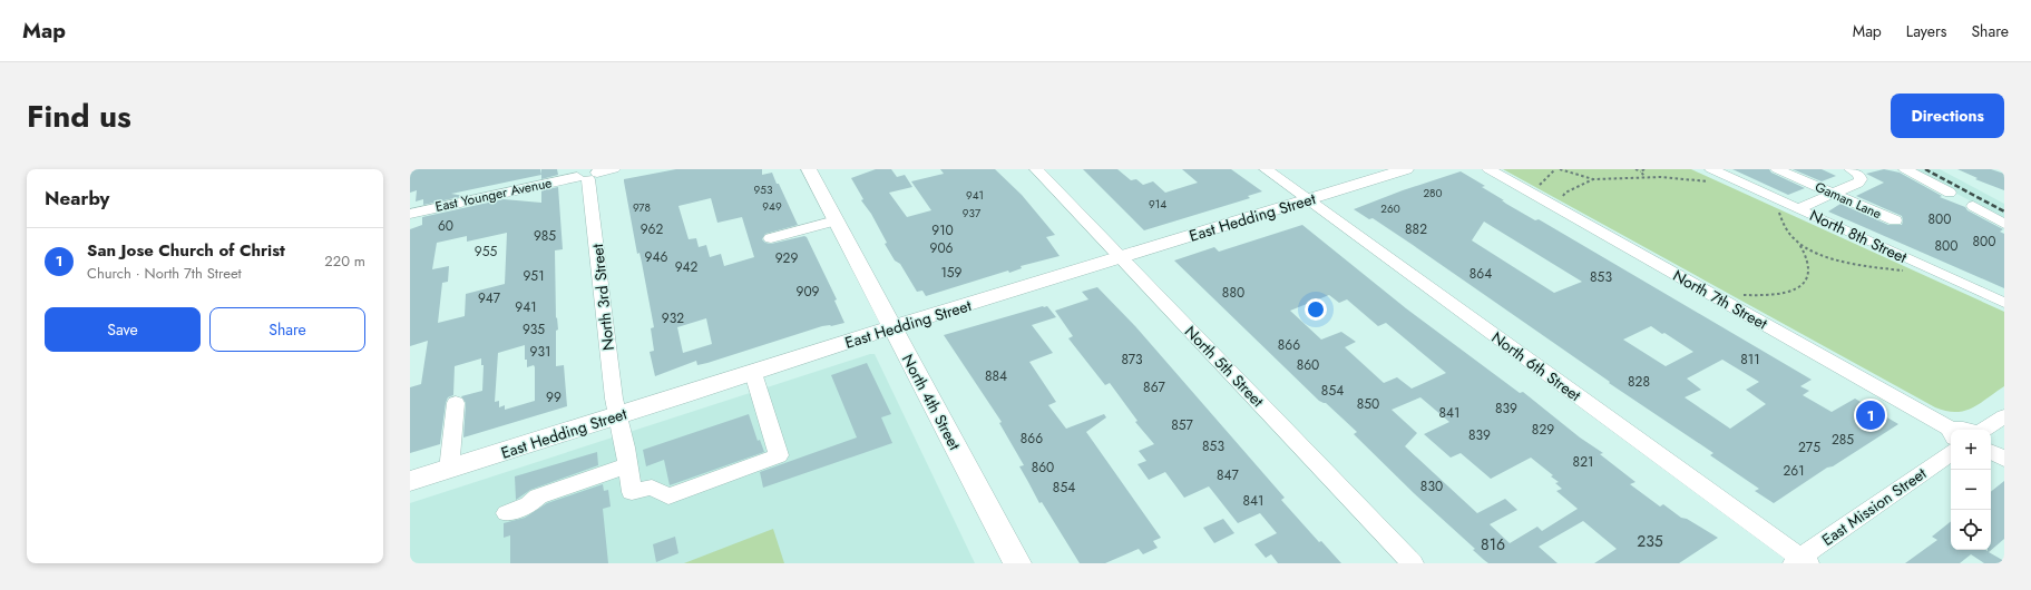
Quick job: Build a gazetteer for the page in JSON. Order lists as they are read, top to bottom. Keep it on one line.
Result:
{"streets":{"main road":["East Hedding Street","North 4th Street"],"street":["East Younger Avenue","Gaman Lane","North 8th Street","North 3rd Street","North 7th Street","North 5th Street","North 6th Street","East Mission Street"]},"crossings":[["East Younger Avenue","North 3rd Street"],["East Hedding Street","North 3rd Street"],["East Hedding Street","North 5th Street"],["East Hedding Street","North 6th Street"],["East Hedding Street","North 4th Street"],["North 6th Street","East Mission Street"]],"house_numbers":["953","280","941","914","949","978","260","937","800","60","962","882","910","985","800","800","906","955","946","929","942","159","864","951","853","909","880","947","941","932","935","866","931","873","811","860","884","828","867","854","99","850","839","841","857","829","839","866","285","853","275","821","860","261","847","830","854","841","235","816"],"page":{"header":"Map","nav":["Map","Layers","Share"],"title":"Find us","buttons":["Directions",["Save","Share"]],"heading":"Nearby","list":[{"mark":"1","name":"San Jose Church of Christ","note":"Church · North 7th Street","value":"220 m"}],"pins":"1","map_buttons":["+","−"]}}
